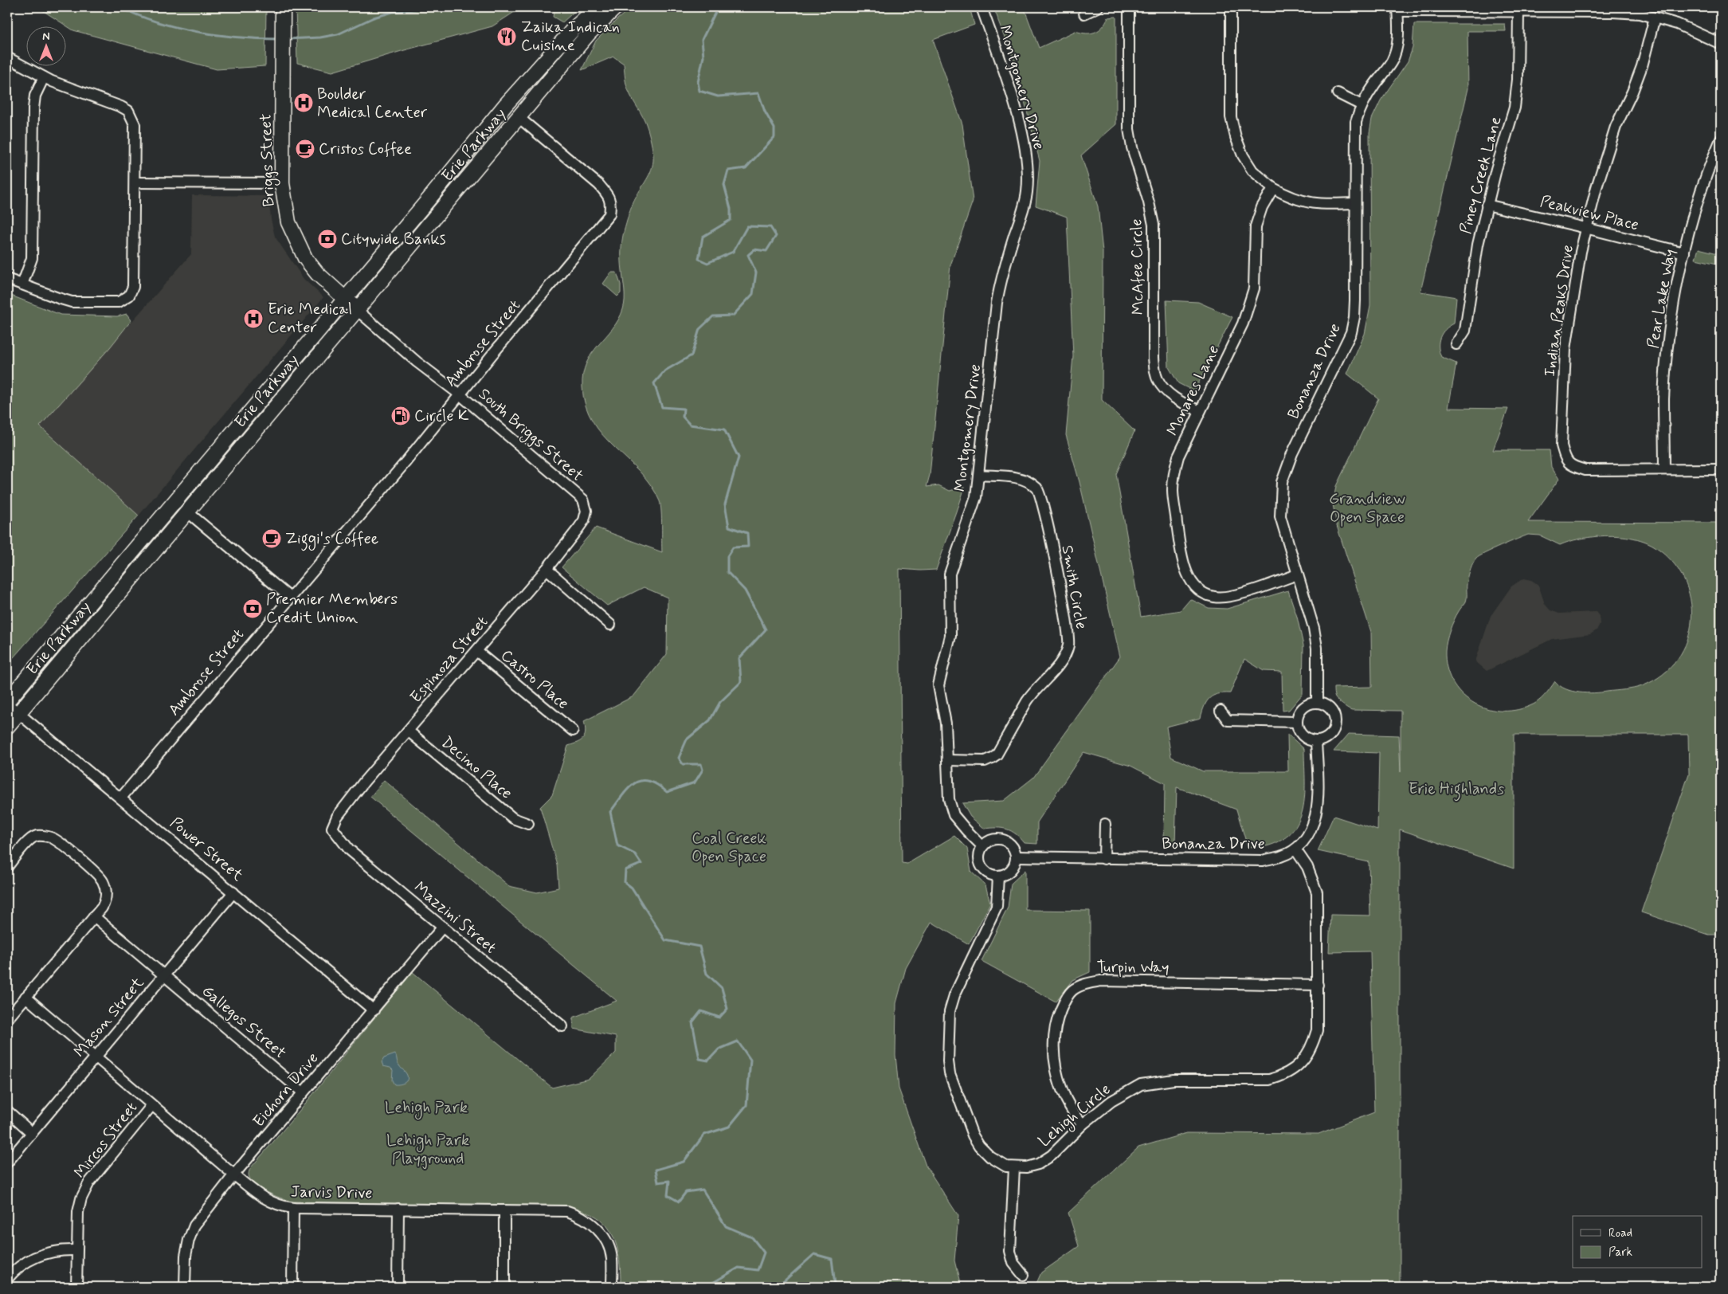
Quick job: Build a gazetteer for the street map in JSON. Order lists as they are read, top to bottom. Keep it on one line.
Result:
{"streets":{"main road":["Erie Parkway","Briggs Street"],"street":["Montgomery Drive","Piney Creek Lane","Peakview Place","McAfee Circle","Pear Lake Way","Indian Peaks Drive","Ambrose Street","Bonanza Drive","Monares Lane","South Briggs Street","Smith Circle","Espinoza Street","Castro Place","Decino Place","Power Street","Mazzini Street","Turpin Way","Mason Street","Gallegos Street","Eichorn Drive","Lehigh Circle","Mircos Street","Jarvis Drive"]},"crossings":[["Montgomery Drive","Smith Circle"],["Montgomery Drive","Lehigh Circle"],["Erie Parkway","Briggs Street"],["Erie Parkway","Ambrose Street"],["Erie Parkway","South Briggs Street"],["Erie Parkway","Power Street"],["Briggs Street","South Briggs Street"],["Piney Creek Lane","Peakview Place"],["Peakview Place","Pear Lake Way"],["Peakview Place","Indian Peaks Drive"],["McAfee Circle","Monares Lane"],["Pear Lake Way","Indian Peaks Drive"],["Ambrose Street","South Briggs Street"],["Ambrose Street","Power Street"],["Bonanza Drive","Monares Lane"],["Bonanza Drive","Lehigh Circle"],["South Briggs Street","Espinoza Street"],["Espinoza Street","Castro Place"],["Espinoza Street","Decino Place"],["Espinoza Street","Mazzini Street"],["Power Street","Mason Street"],["Power Street","Eichorn Drive"],["Mazzini Street","Eichorn Drive"],["Turpin Way","Lehigh Circle"],["Mason Street","Gallegos Street"],["Mason Street","Jarvis Drive"],["Gallegos Street","Eichorn Drive"],["Eichorn Drive","Jarvis Drive"],["Mircos Street","Jarvis Drive"]],"parks":["Grandview Open Space","Erie Highlands","Coal Creek Open Space","Lehigh Park","Lehigh Park Playground"],"places":{"restaurant":["Zaika Indican Cuisine"],"hospital":["Boulder Medical Center","Erie Medical Center"],"cafe":["Cristos Coffee","Ziggi's Coffee"],"bank":["Citywide Banks","Premier Members Credit Union"],"fuel station":["Circle K"]},"legend":["Road","Park"],"north":"top"}
